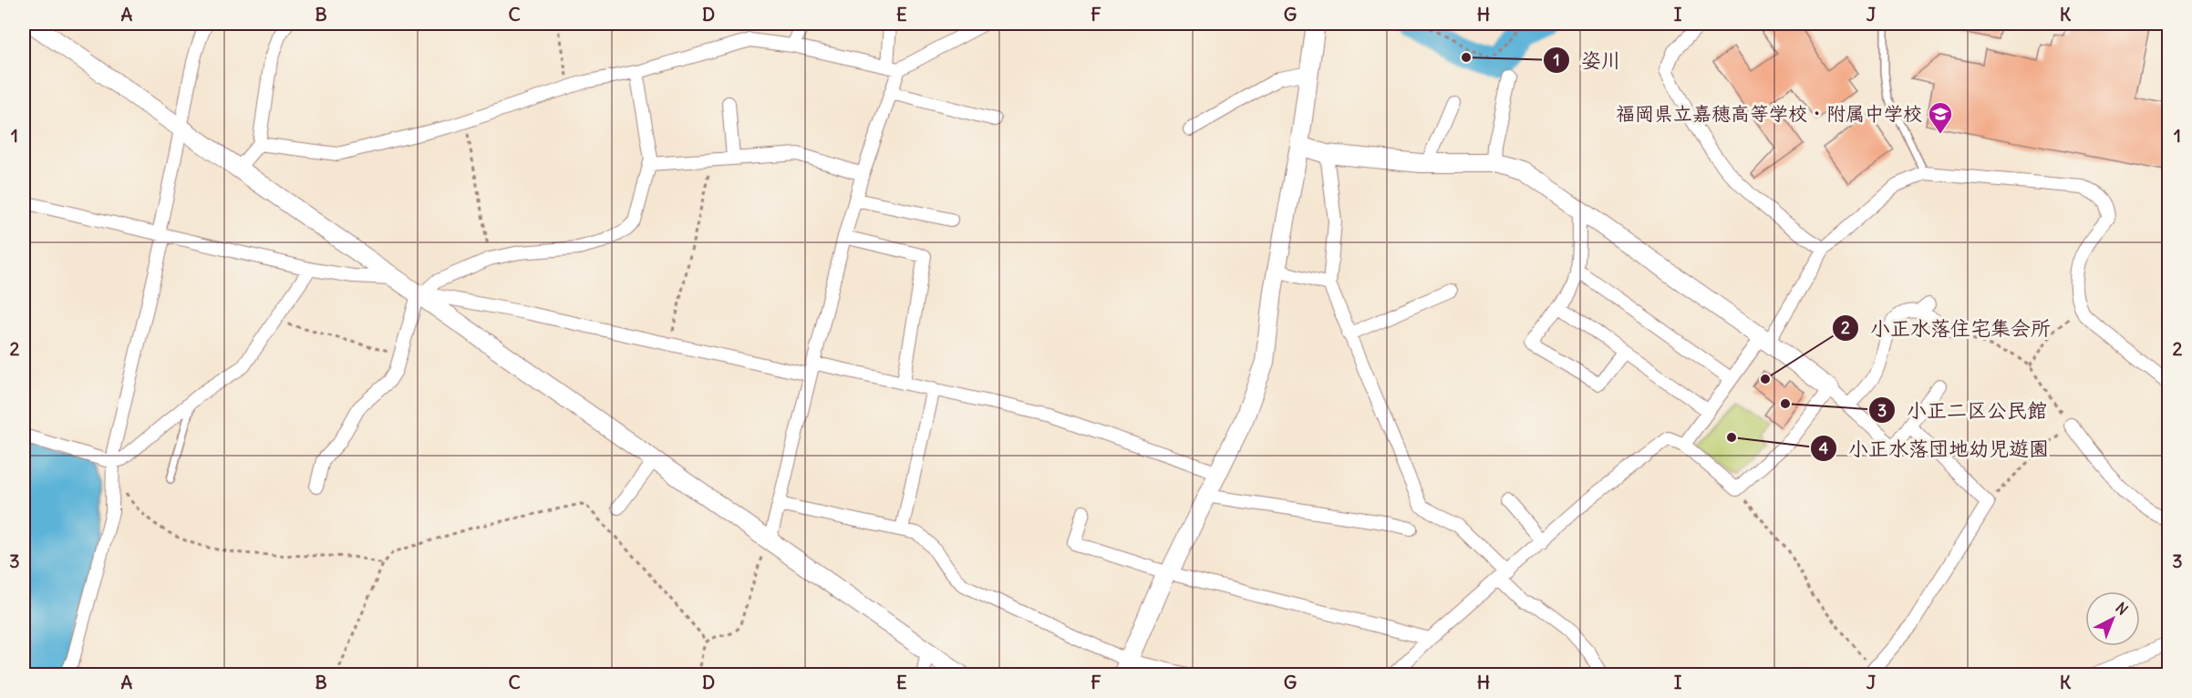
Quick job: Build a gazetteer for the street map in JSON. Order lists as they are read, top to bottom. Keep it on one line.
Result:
{"places":{"other":["姿川","小正水落住宅集会所","小正二区公民館","小正水落団地幼児遊園"],"school or university":["福岡県立嘉穂高等学校・附属中学校"]},"north":"top right","grid":{"columns":["A","B","C","D","E","F","G","H","I","J","K"],"rows":["1","2","3"]}}
